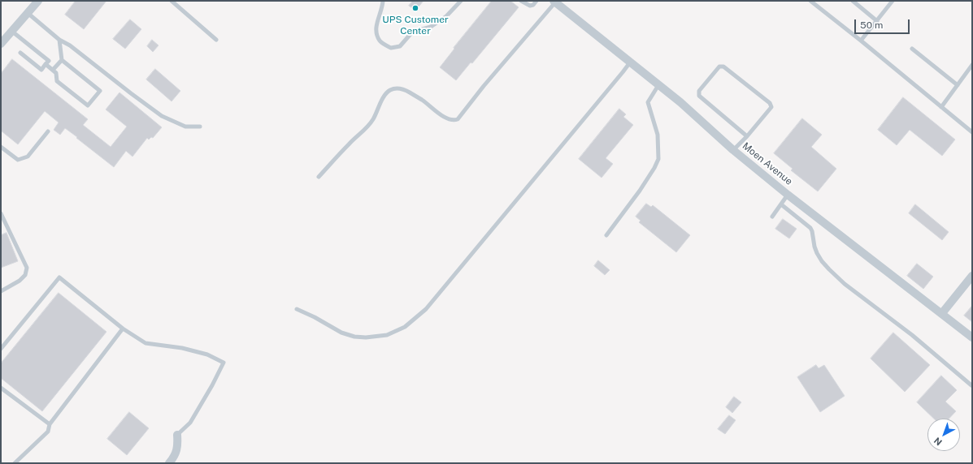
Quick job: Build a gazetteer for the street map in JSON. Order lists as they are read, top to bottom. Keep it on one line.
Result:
{"streets":{"street":["Moen Avenue"]},"places":["UPS Customer Center"],"scale_bar":"50 m","north":"bottom left"}
